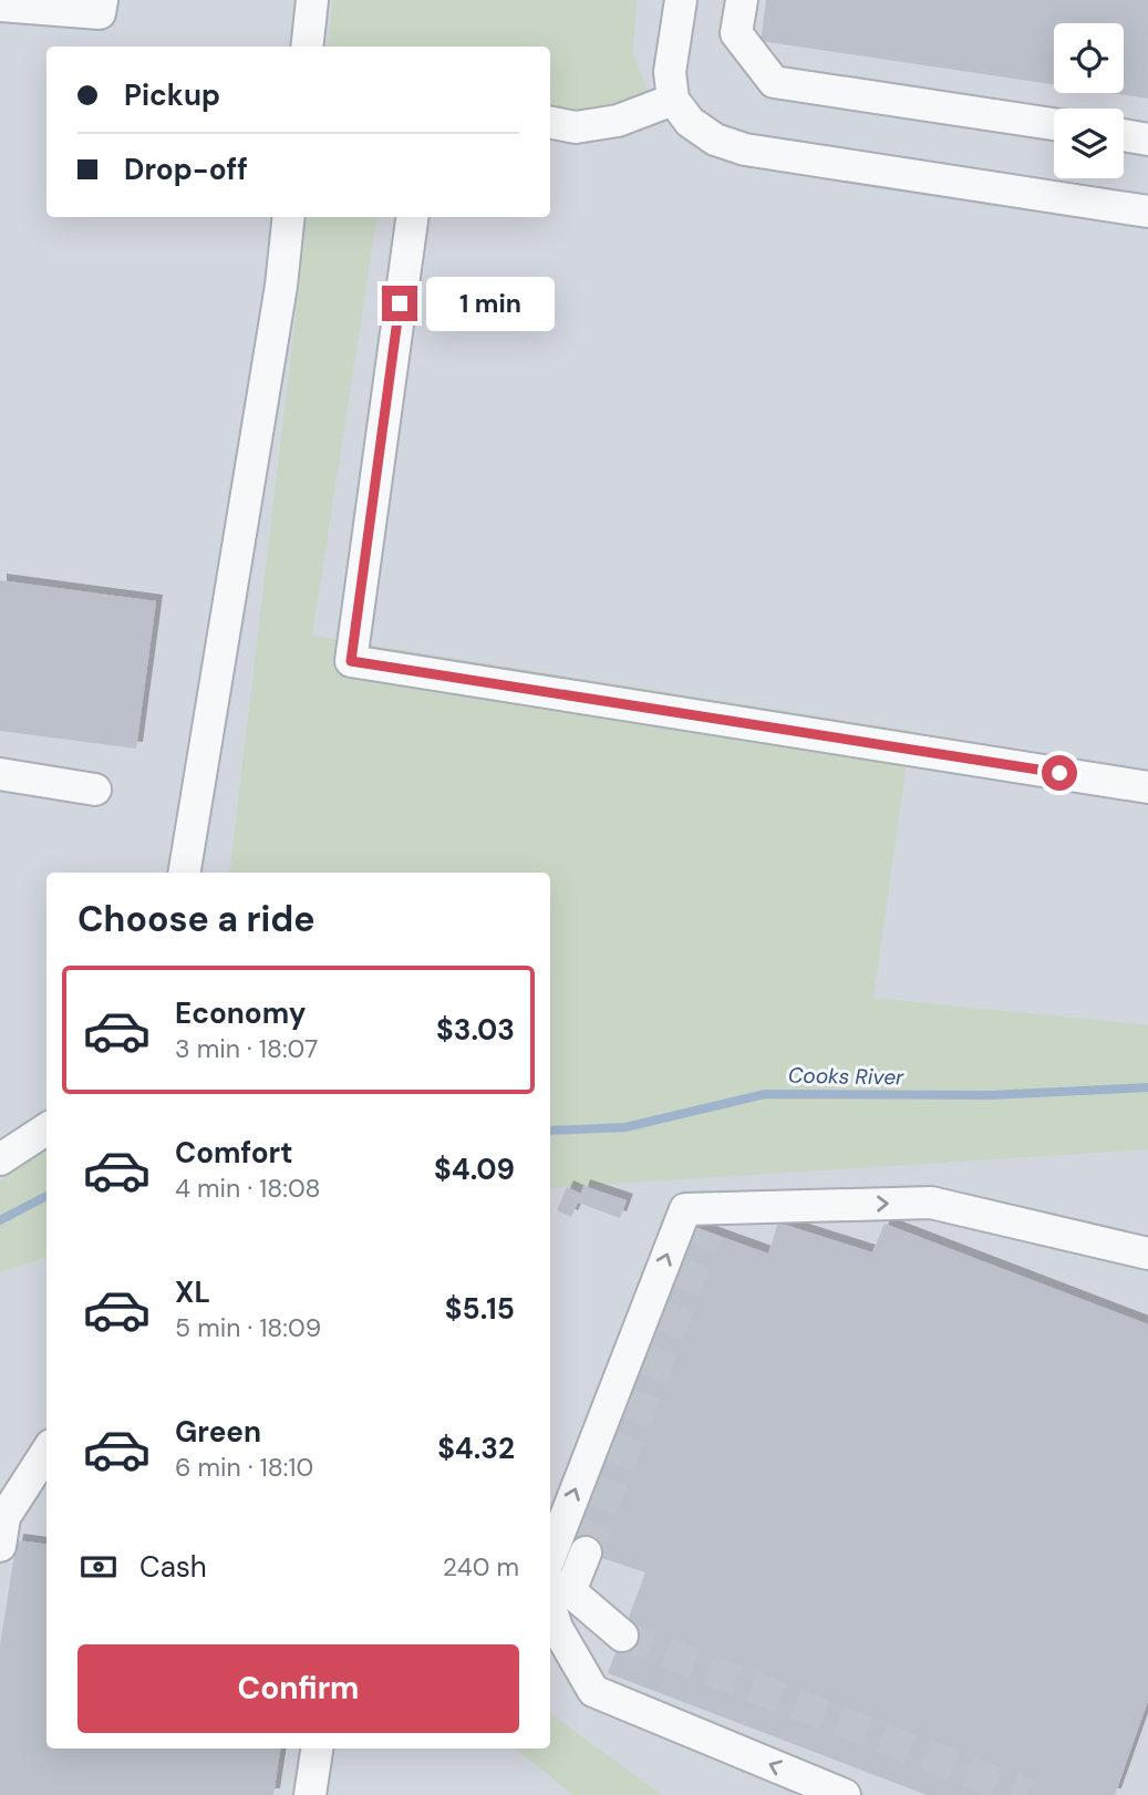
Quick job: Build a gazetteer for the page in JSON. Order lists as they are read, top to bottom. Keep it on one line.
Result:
{"water":["Cooks River"],"page":{"banner":["Pickup","Drop-off"],"bubble":"1 min","heading":"Choose a ride","list":[{"name":"Economy","note":"3 min · 18:07","value":"$3.03"},{"name":"Comfort","note":"4 min · 18:08","value":"$4.09"},{"name":"XL","note":"5 min · 18:09","value":"$5.15"},{"name":"Green","note":"6 min · 18:10","value":"$4.32"}],"pay":["Cash","240 m"],"buttons":"Confirm"}}
